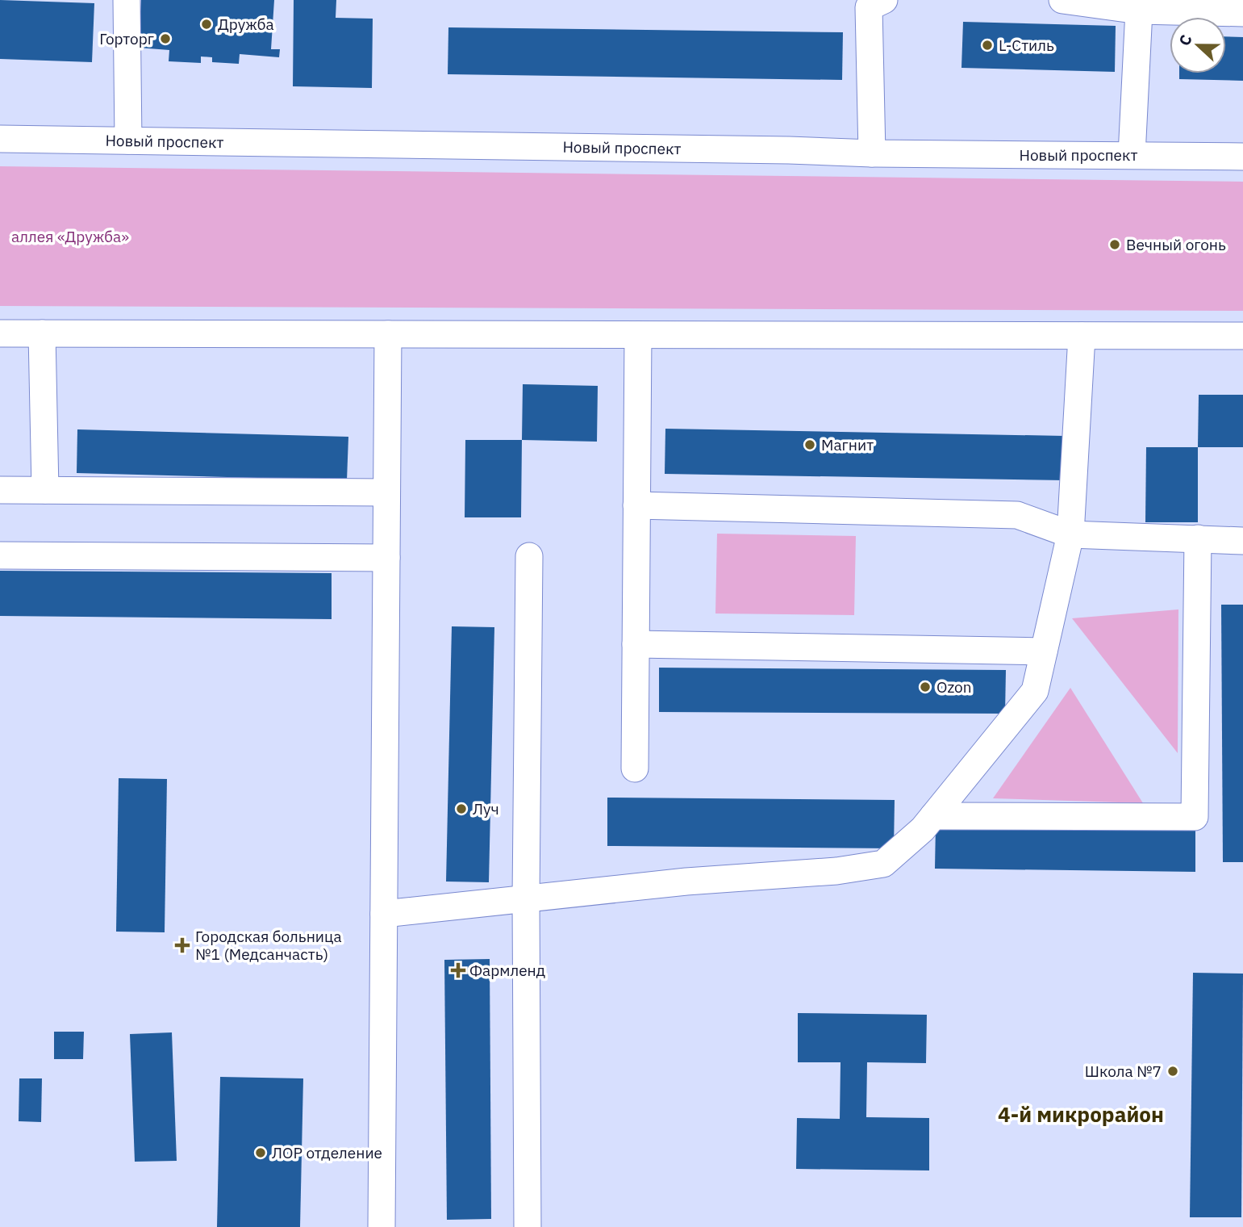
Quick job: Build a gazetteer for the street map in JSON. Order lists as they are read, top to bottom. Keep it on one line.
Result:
{"streets":{"street":["Новый проспект"]},"districts":["4-й микрорайон"],"parks":["аллея «Дружба»"],"places":{"other":["Дружба","Горторг","L-Стиль","Вечный огонь","Магнит","Ozon","Луч","Школа №7","ЛОР отделение"],"health":["Городская больница №1 (Медсанчасть)","Фармленд"]},"north":"left"}
